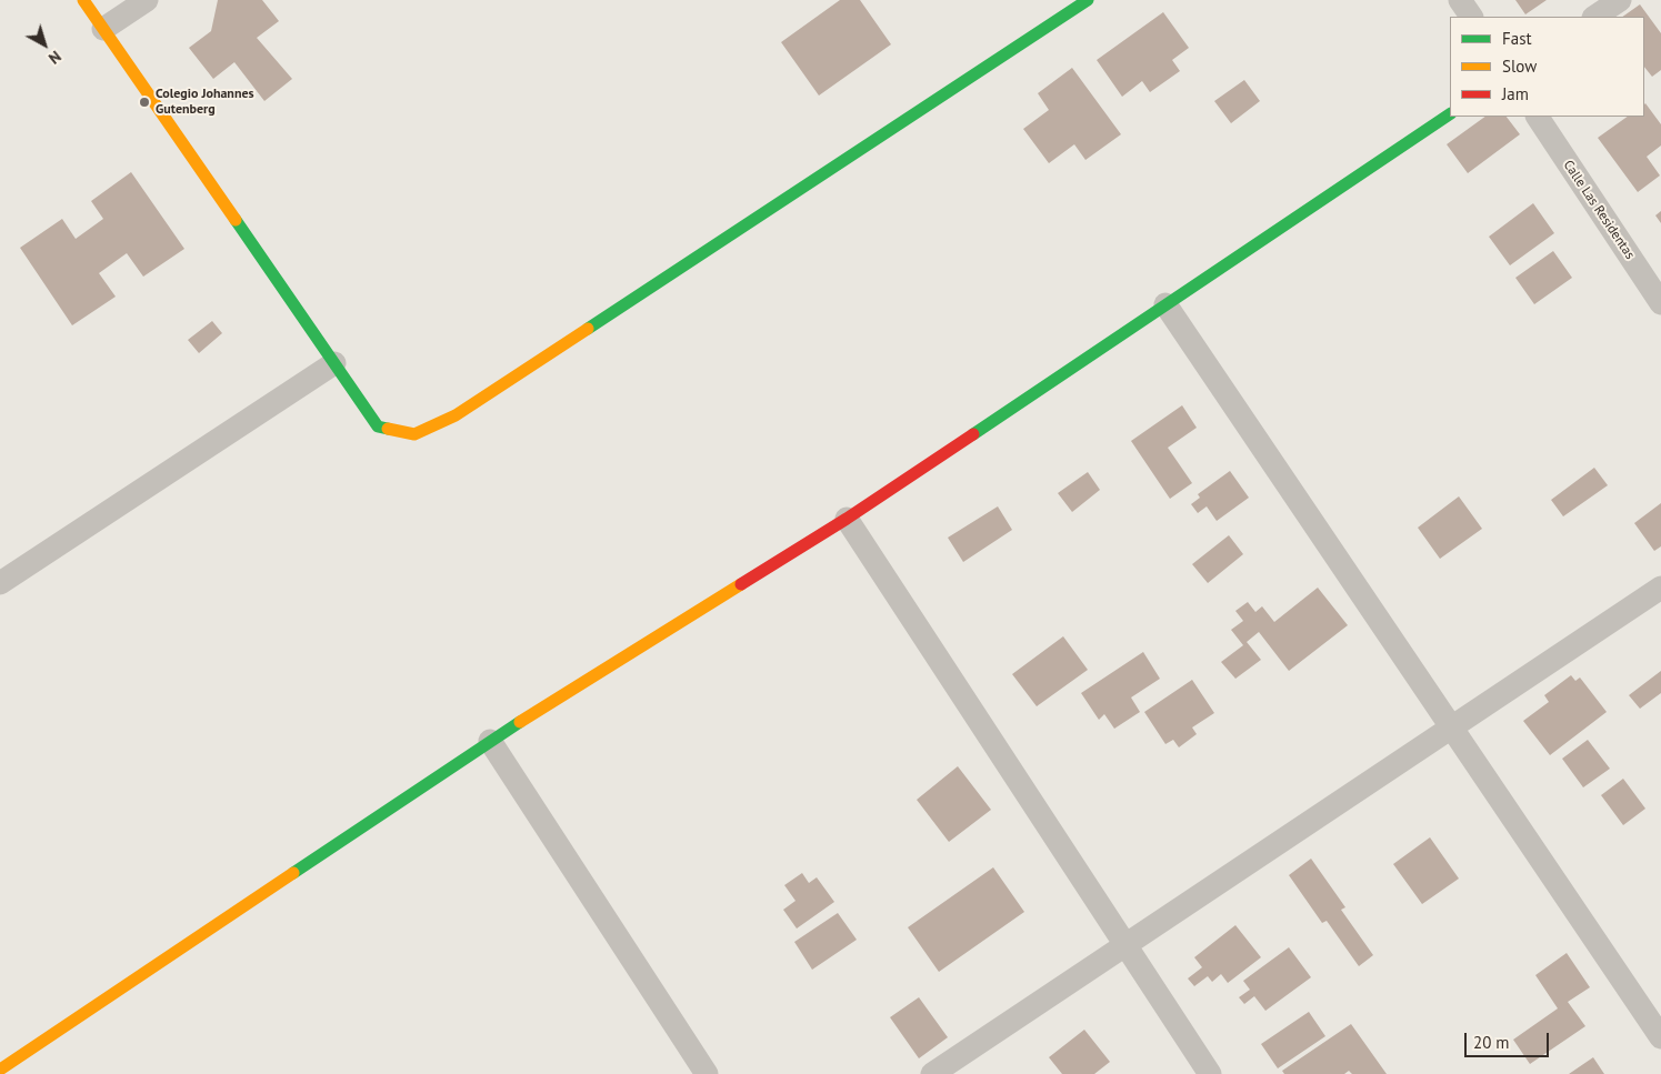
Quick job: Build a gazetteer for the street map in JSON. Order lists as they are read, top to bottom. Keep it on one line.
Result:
{"streets":{"street":["Calle Las Residentas"]},"places":["Colegio Johannes Gutenberg"],"legend":["Fast","Slow","Jam"],"scale_bar":"20 m","north":"bottom right"}
